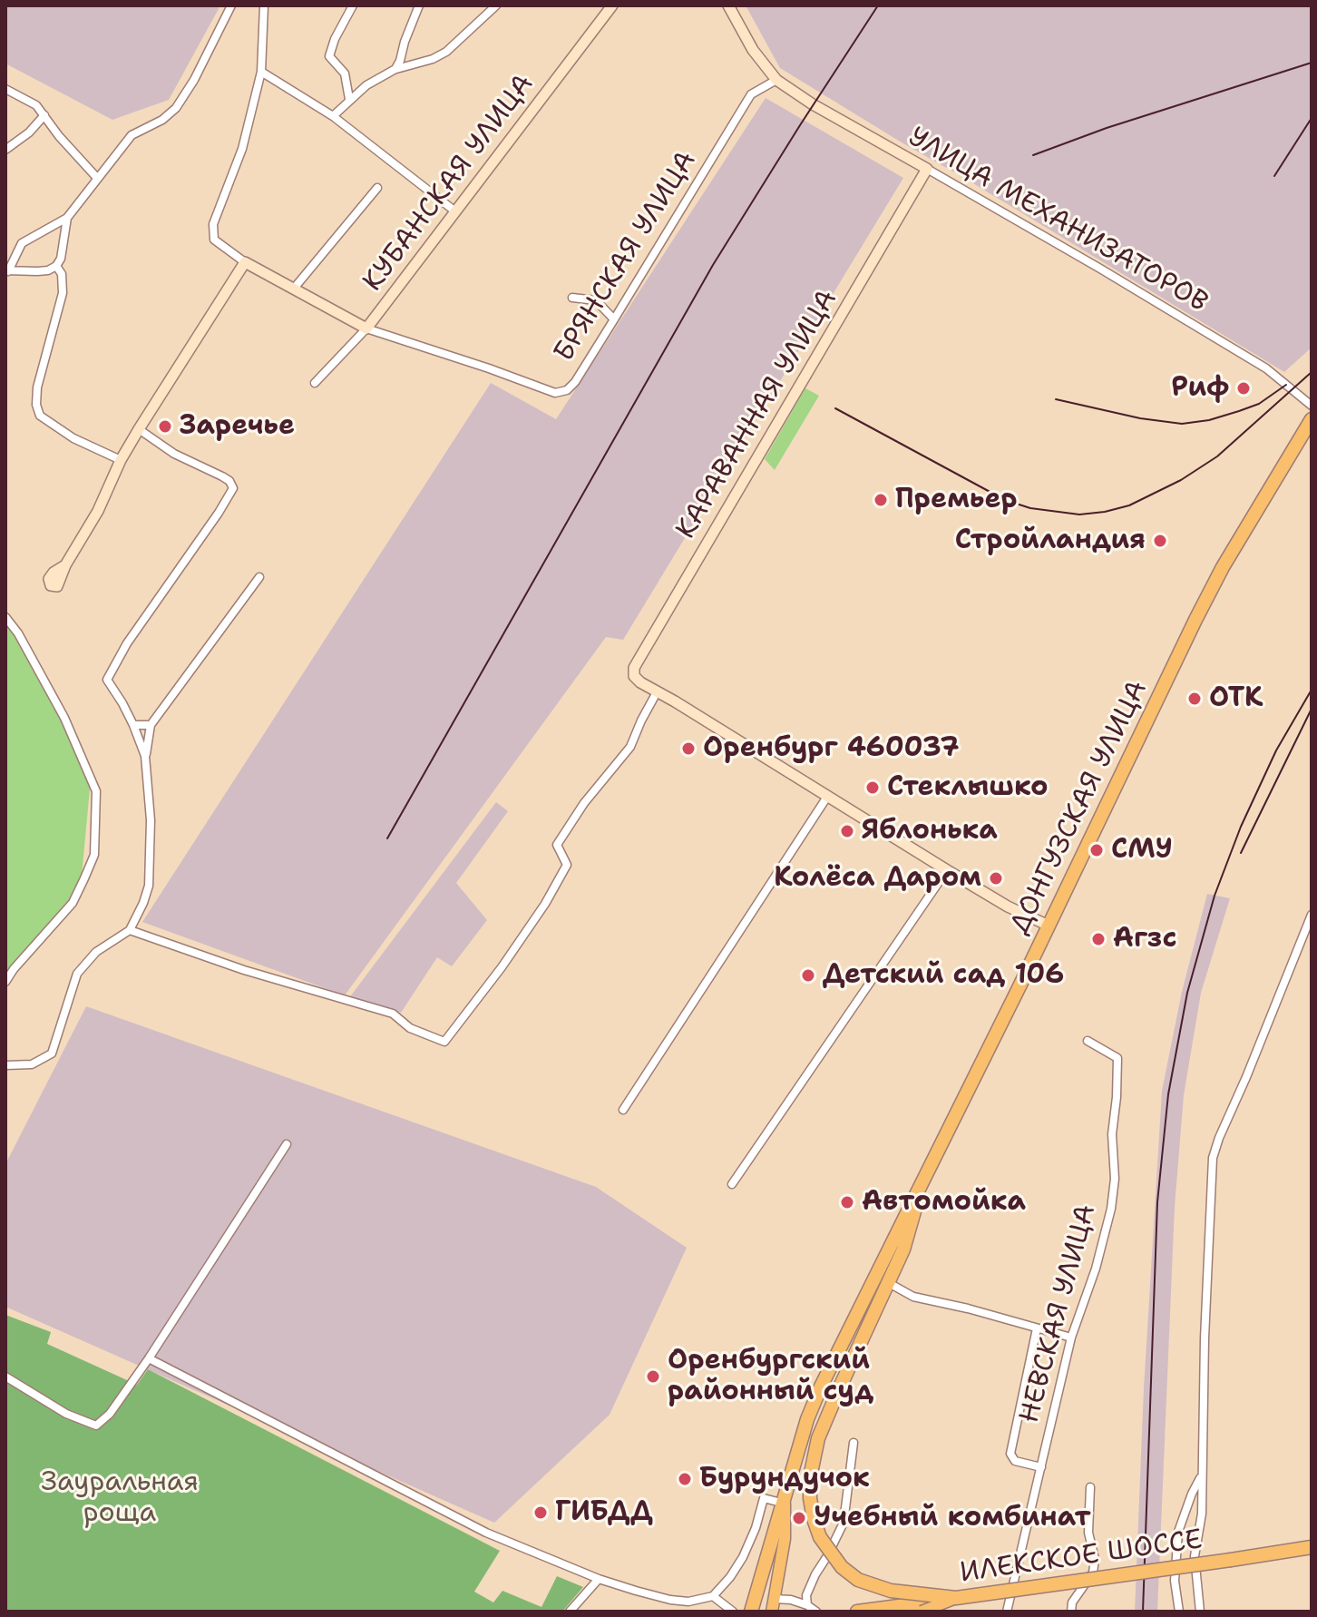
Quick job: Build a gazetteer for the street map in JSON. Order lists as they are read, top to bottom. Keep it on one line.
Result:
{"streets":{"highway":["ДОНГУЗСКАЯ УЛИЦА","ИЛЕКСКОЕ ШОССЕ"],"street":["КУБАНСКАЯ УЛИЦА","УЛИЦА МЕХАНИЗАТОРОВ","БРЯНСКАЯ УЛИЦА","КАРАВАННАЯ УЛИЦА","НЕВСКАЯ УЛИЦА"]},"crossings":[["КУБАНСКАЯ УЛИЦА","БРЯНСКАЯ УЛИЦА"],["УЛИЦА МЕХАНИЗАТОРОВ","БРЯНСКАЯ УЛИЦА"],["УЛИЦА МЕХАНИЗАТОРОВ","КАРАВАННАЯ УЛИЦА"]],"parks":["Зауральная роща"],"places":["Риф","Заречье","Премьер","Стройландия","ОТК","Оренбург 460037","Стеклышко","Яблонька","СМУ","Колёса Даром","Агзс","Детский сад 106","Автомойка","Оренбургский районный суд","Бурундучок","ГИБДД","Учебный комбинат"]}
